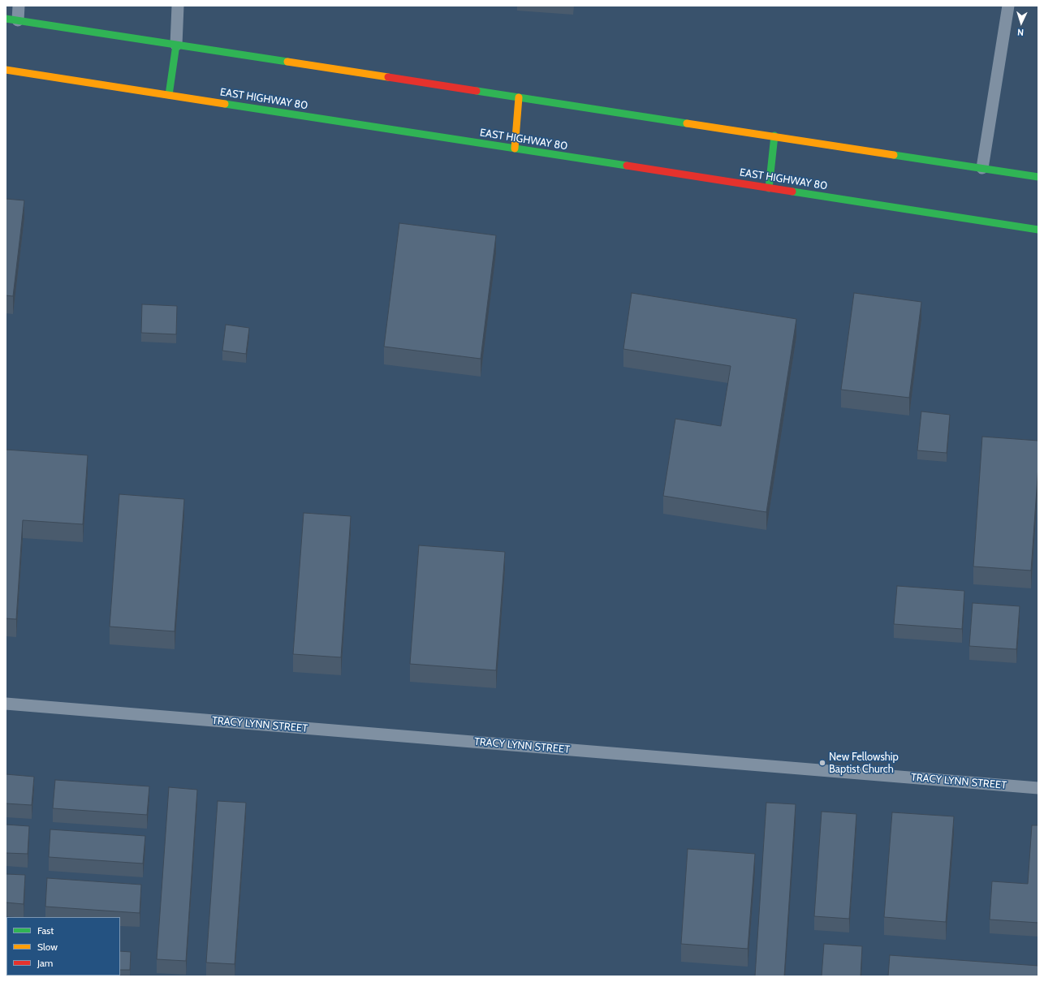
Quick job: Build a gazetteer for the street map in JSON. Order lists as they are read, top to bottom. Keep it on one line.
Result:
{"streets":{"main road":["EAST HIGHWAY 80"],"lane":["TRACY LYNN STREET"]},"places":["New Fellowship Baptist Church"],"legend":["Fast","Slow","Jam"],"north":"bottom"}
